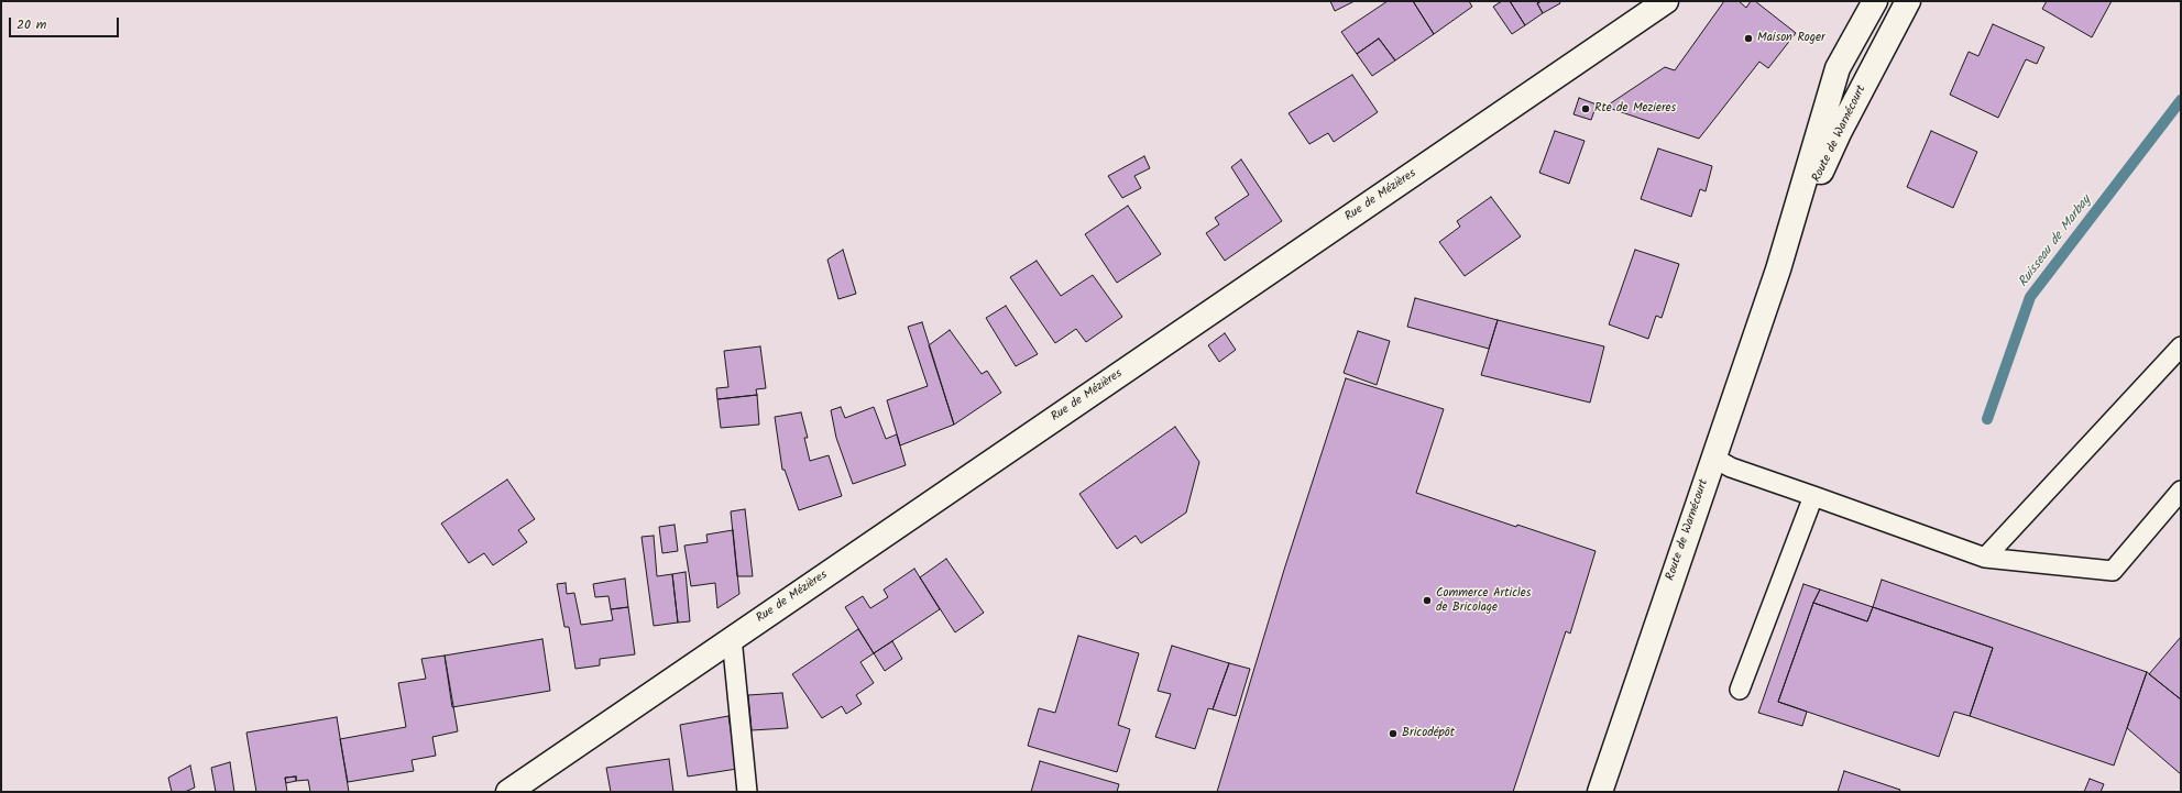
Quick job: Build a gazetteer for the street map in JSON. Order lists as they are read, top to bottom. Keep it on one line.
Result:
{"streets":{"street":["Route de Warnécourt","Rue de Mézières"]},"water":["Ruisseau de Marbay"],"places":["Maison Roger","Rte de Mezieres","Commerce Articles de Bricolage","Bricodépôt"],"scale_bar":"20 m"}
